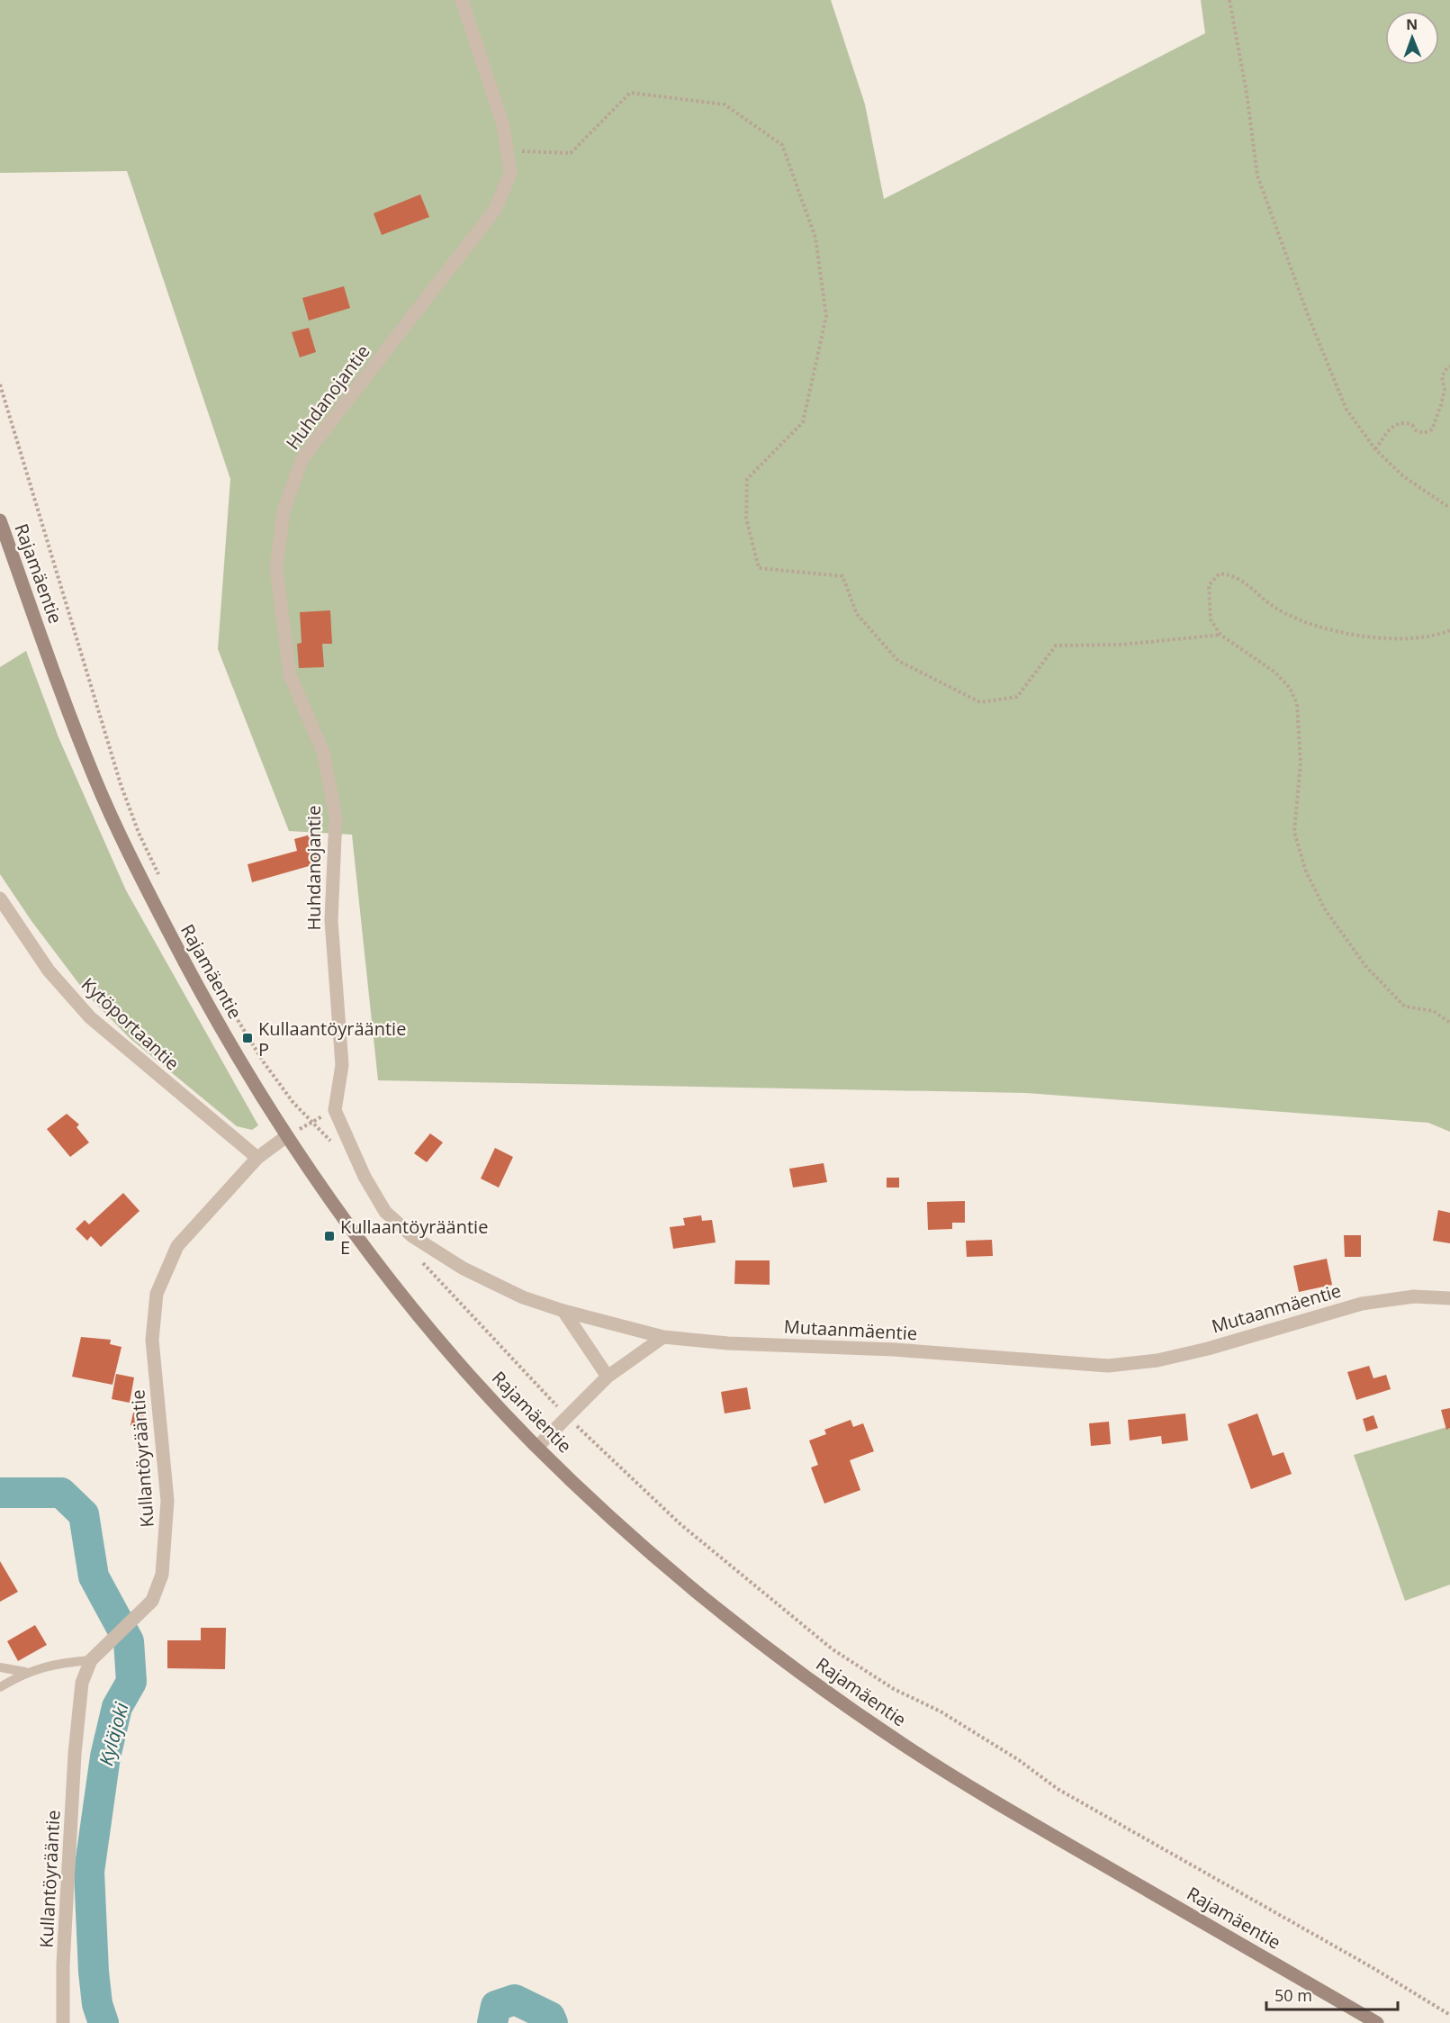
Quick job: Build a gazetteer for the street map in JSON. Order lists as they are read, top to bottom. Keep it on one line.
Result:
{"streets":{"main road":["Rajamäentie"],"street":["Huhdanojantie","Kytöportaantie","Mutaanmäentie","Kullantöyrääntie"]},"crossings":[["Huhdanojantie","Mutaanmäentie"],["Rajamäentie","Kullantöyrääntie"],["Kytöportaantie","Kullantöyrääntie"]],"water":["Kyläjoki"],"places":{"transit":["Kullaantöyrääntie P","Kullaantöyrääntie E"]},"scale_bar":"50 m","north":"top"}
